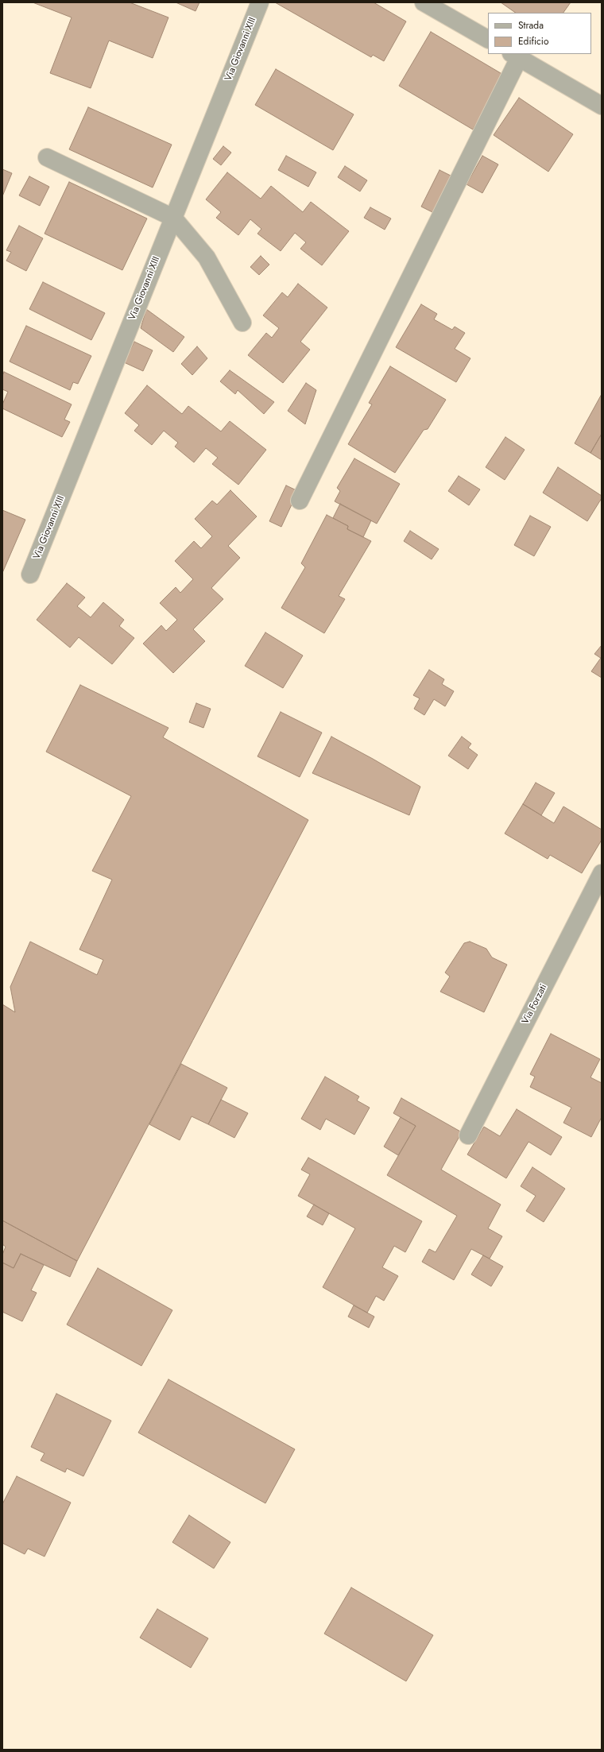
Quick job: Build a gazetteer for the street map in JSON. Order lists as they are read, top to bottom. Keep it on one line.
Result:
{"streets":{"street":["Via Giovanni XIII","Via Forzati"]},"legend":["Strada","Edificio"]}
